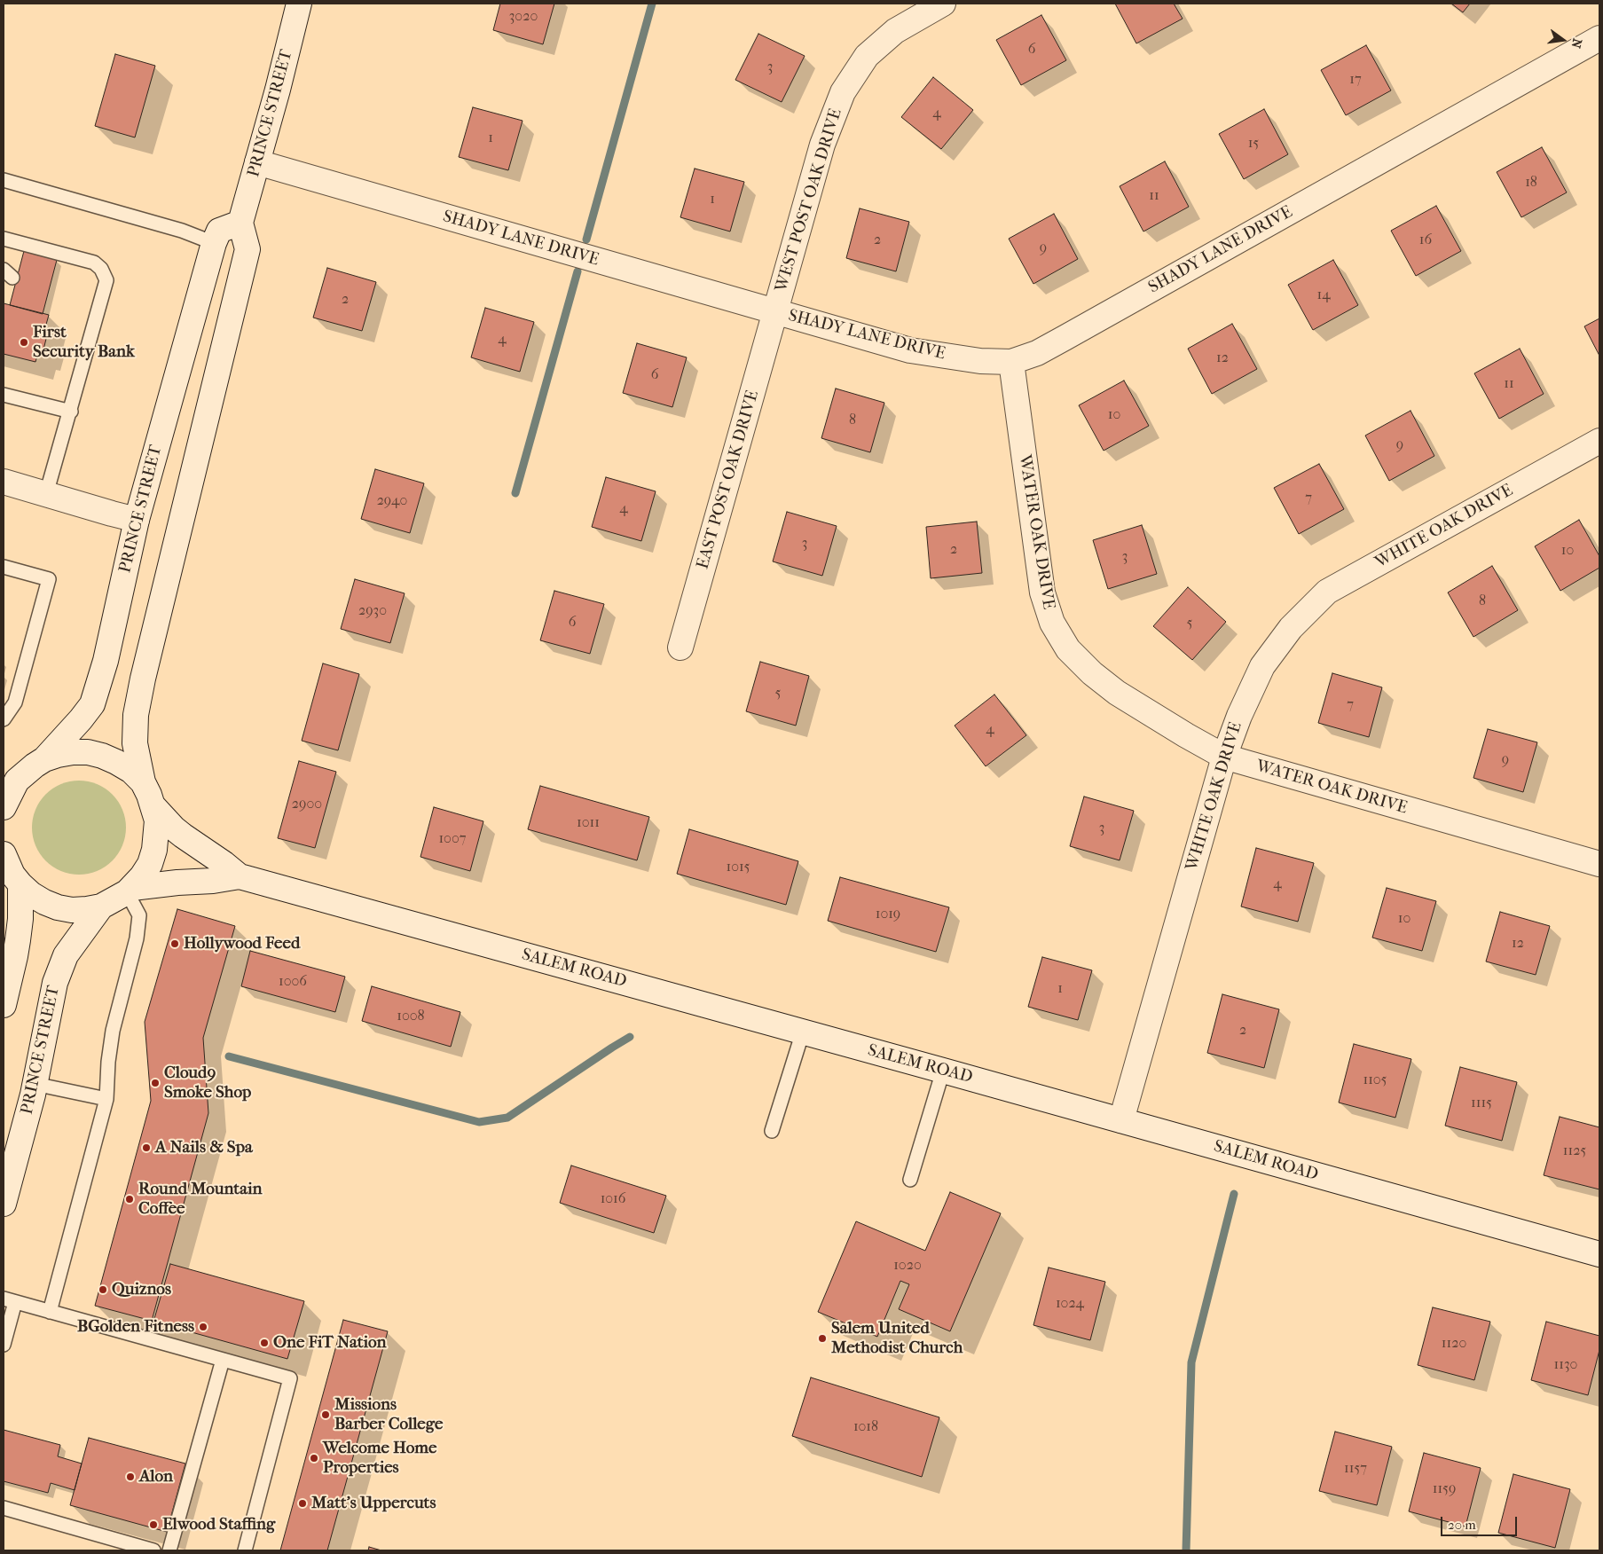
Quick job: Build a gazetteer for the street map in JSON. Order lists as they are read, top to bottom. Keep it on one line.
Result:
{"streets":{"main road":["PRINCE STREET","WEST POST OAK DRIVE","SHADY LANE DRIVE","EAST POST OAK DRIVE","WHITE OAK DRIVE","WATER OAK DRIVE","SALEM ROAD"]},"crossings":[["PRINCE STREET","SHADY LANE DRIVE"],["PRINCE STREET","SALEM ROAD"],["WEST POST OAK DRIVE","SHADY LANE DRIVE"],["WEST POST OAK DRIVE","EAST POST OAK DRIVE"],["SHADY LANE DRIVE","EAST POST OAK DRIVE"],["SHADY LANE DRIVE","WATER OAK DRIVE"],["WHITE OAK DRIVE","WATER OAK DRIVE"],["WHITE OAK DRIVE","SALEM ROAD"]],"places":["First Security Bank","Hollywood Feed","Cloud9 Smoke Shop","A Nails & Spa","Round Mountain Coffee","Quiznos","BGolden Fitness","Salem United Methodist Church","One FiT Nation","Missions Barber College","Welcome Home Properties","Alon","Matt's Uppercuts","Elwood Staffing"],"house_numbers":["3020","6","3","17","4","1","15","18","11","1","2","16","9","14","2","4","12","6","11","10","8","9","7","2940","4","3","2","10","3","8","2930","6","5","5","7","4","9","2900","1011","3","1007","1015","4","1019","10","12","1006","1","1008","2","1105","1115","1125","1016","1020","1024","1120","1130","1018","1157","1159"],"scale_bar":"20 m","north":"right"}
